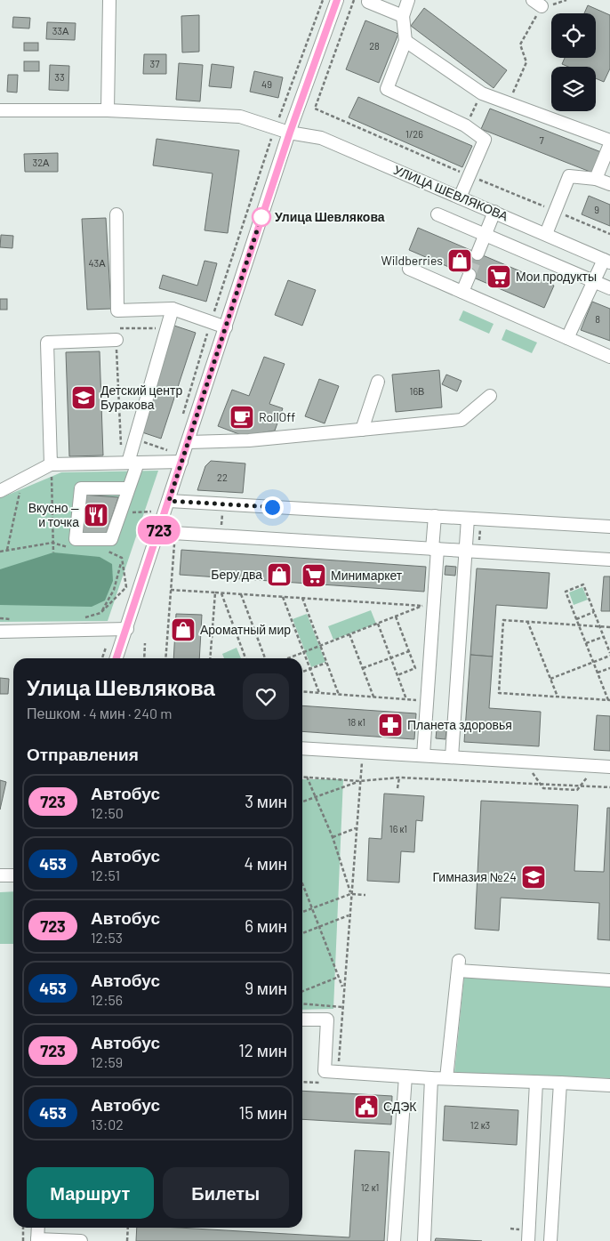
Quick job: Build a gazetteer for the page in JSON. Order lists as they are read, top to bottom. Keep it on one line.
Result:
{"streets":{"street":["УЛИЦА ШЕВЛЯКОВА"]},"places":{"other":["Улица Шевлякова"],"shop":["Wildberries","Беру два","Ароматный мир"],"supermarket":["Мои продукты","Минимаркет"],"school or university":["Детский центр Буракова","Гимназия №24"],"cafe":["RollOff"],"restaurant":["Вкусно — и точка"],"pharmacy":["Планета здоровья"],"public building":["СДЭК"]},"lines":["bus line 723"],"house_numbers":["33А","28","37","33","49","1/26","7","32А","9","43А","8","16В","22","18 к1","16 к1","12 к3","12 к1"],"page":{"on_map":"723","heading":[["Улица Шевлякова","Пешком · 4 мин · 240 m"],"Отправления"],"list":[{"mark":"723","name":"Автобус","note":"12:50","value":"3 мин"},{"mark":"453","name":"Автобус","note":"12:51","value":"4 мин"},{"mark":"723","name":"Автобус","note":"12:53","value":"6 мин"},{"mark":"453","name":"Автобус","note":"12:56","value":"9 мин"},{"mark":"723","name":"Автобус","note":"12:59","value":"12 мин"},{"mark":"453","name":"Автобус","note":"13:02","value":"15 мин"}],"buttons":["Маршрут","Билеты"]}}
